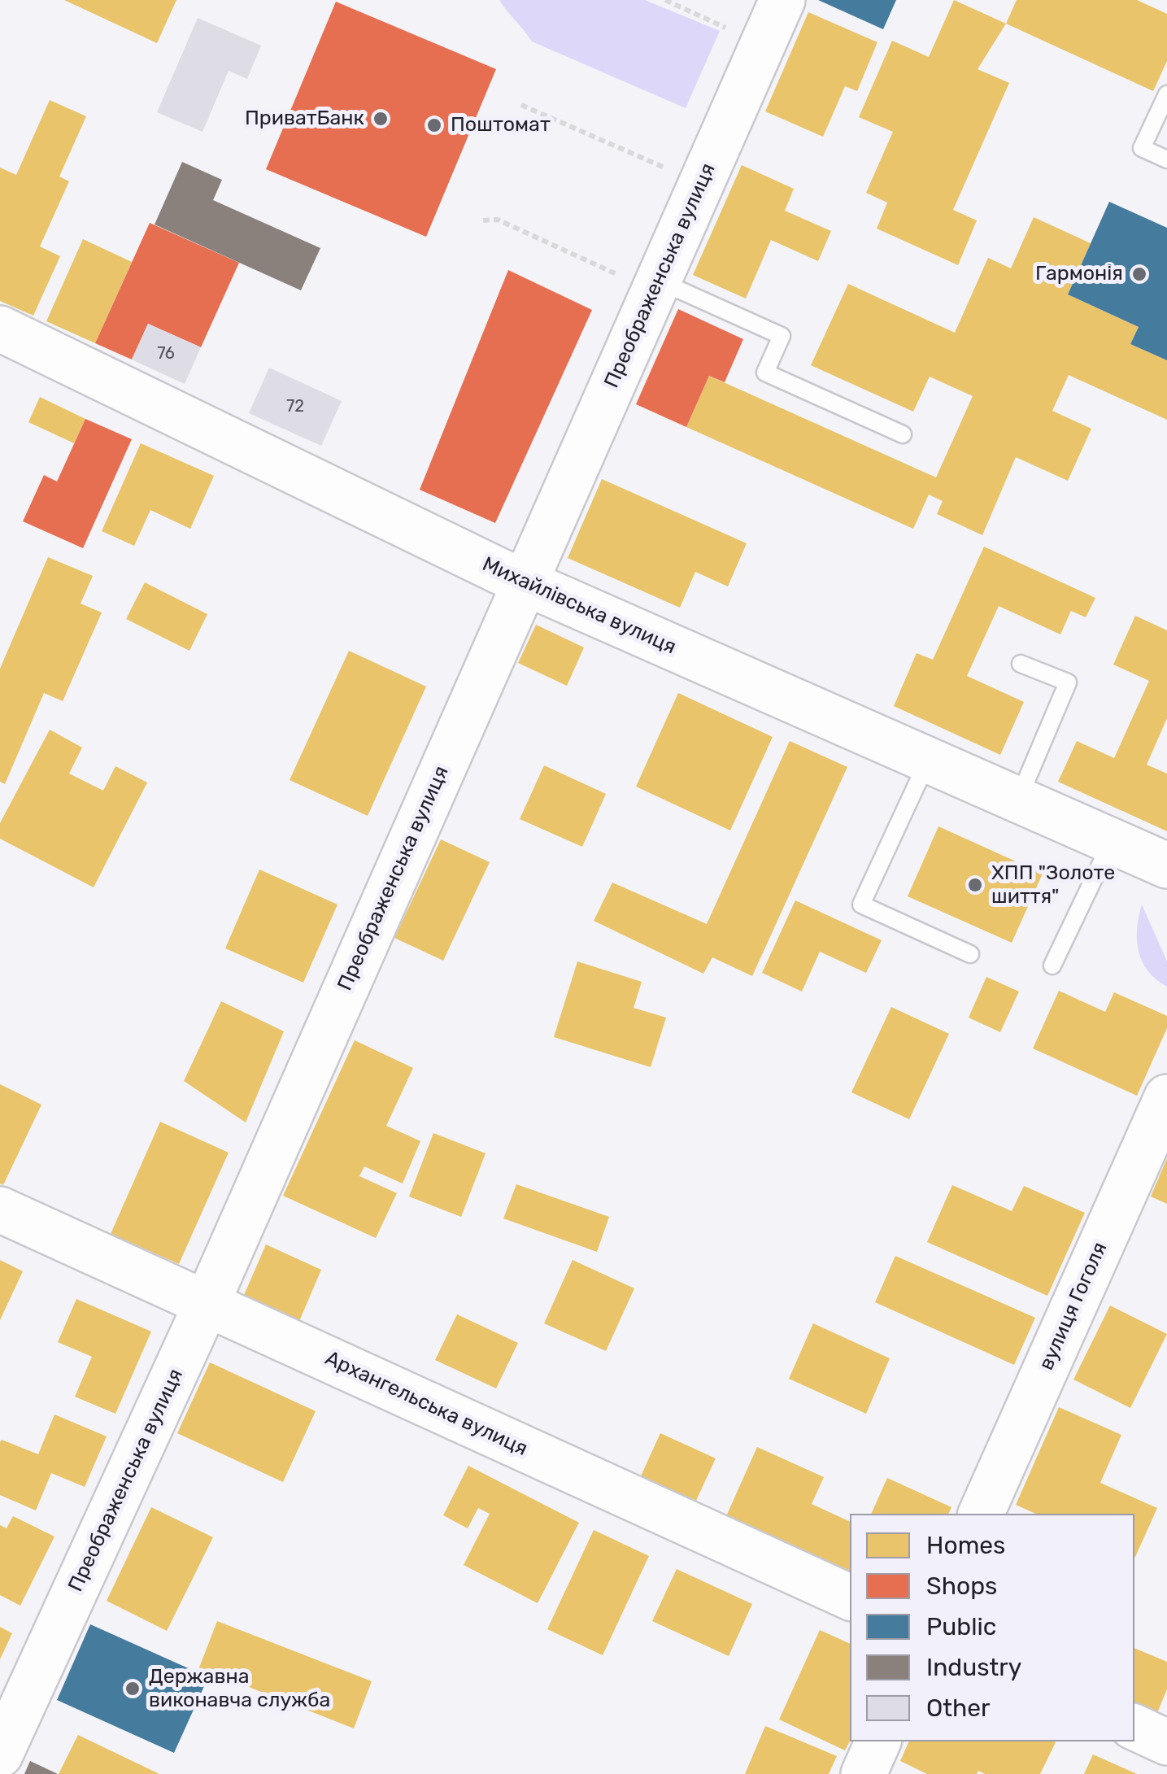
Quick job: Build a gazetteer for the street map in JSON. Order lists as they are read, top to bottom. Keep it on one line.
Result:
{"streets":{"main road":["Преображенська вулиця","Михайлівська вулиця","вулиця Гоголя","Архангельська вулиця"]},"crossings":[["Преображенська вулиця","Михайлівська вулиця"],["Преображенська вулиця","Архангельська вулиця"]],"places":["ПриватБанк","Поштомат","Гармонія","ХПП \"Золоте шиття\"","Державна виконавча служба"],"house_numbers":["76","72"],"legend":["Homes","Shops","Public","Industry","Other"]}
